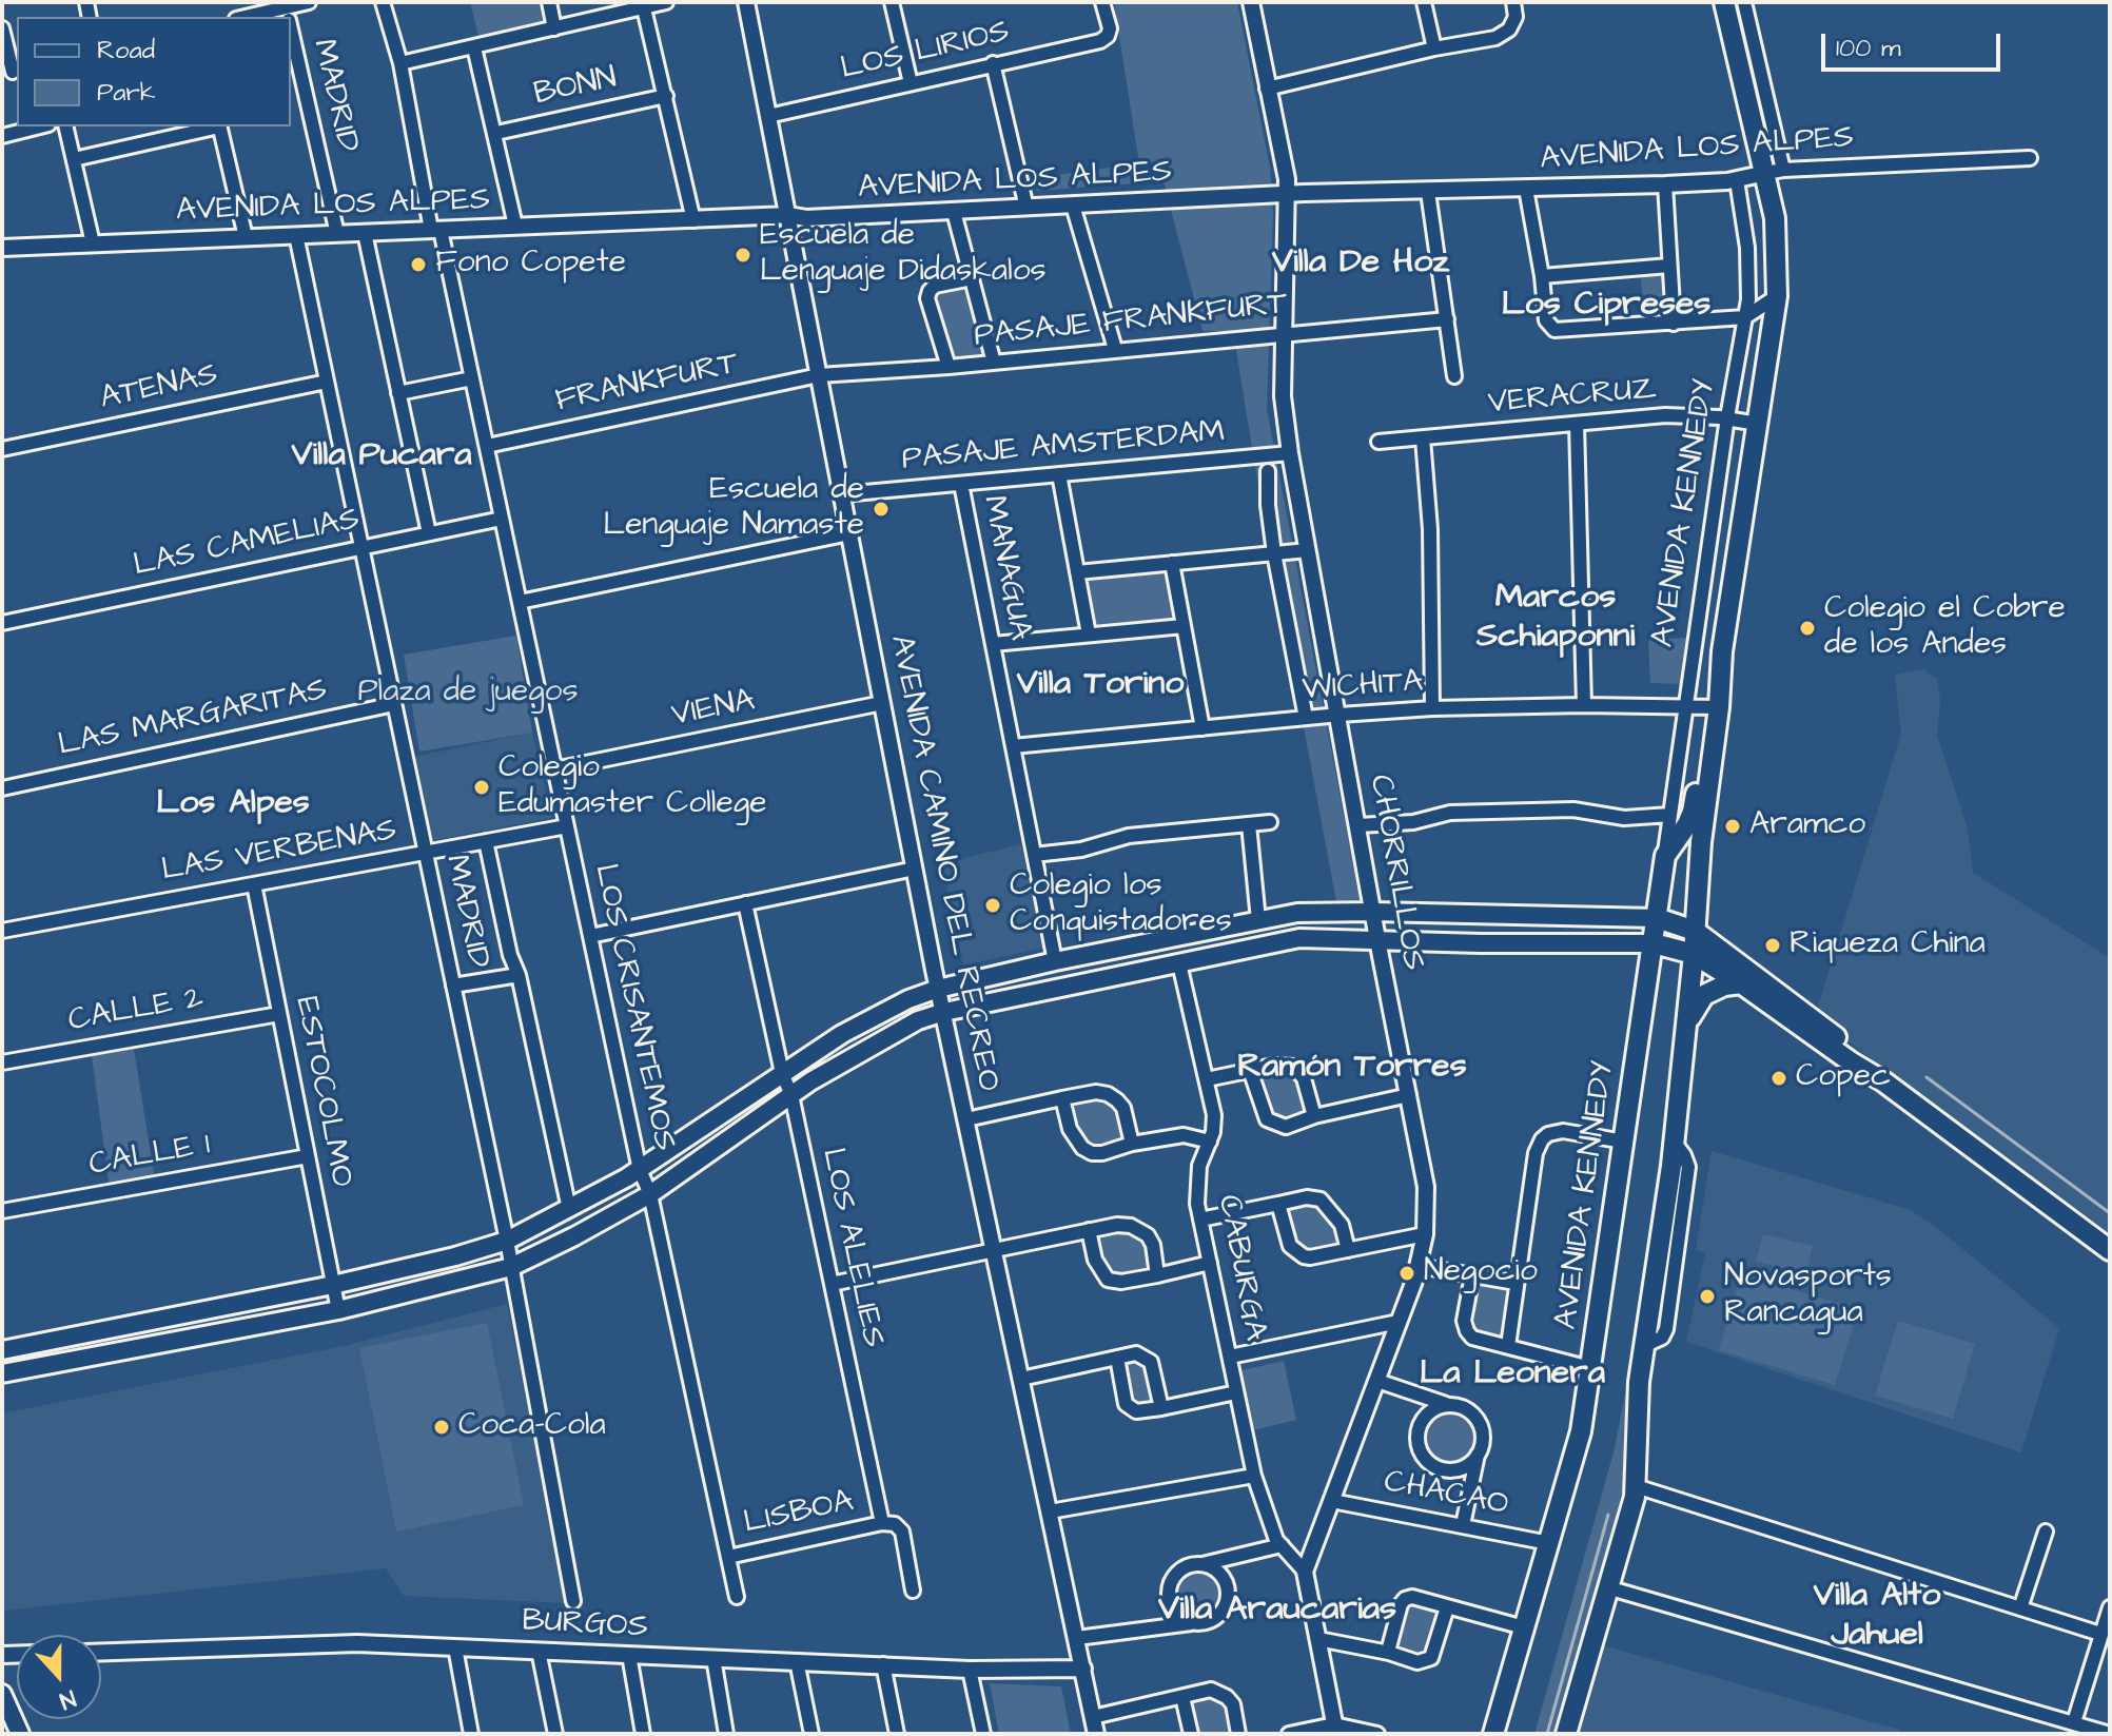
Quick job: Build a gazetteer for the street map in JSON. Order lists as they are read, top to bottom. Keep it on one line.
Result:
{"streets":{"main road":["AVENIDA KENNEDY"],"street":["LOS LIRIOS","BONN","MADRID","AVENIDA LOS ALPES","PASAJE FRANKFURT","FRANKFURT","ATENAS","VERACRUZ","PASAJE AMSTERDAM","LAS CAMELIAS","MANAGUA","WICHITA","VIENA","LAS MARGARITAS","LAS VERBENAS","AVENIDA CAMINO DEL RECREO","CHORRILLOS","LOS CRISANTEMOS","CALLE 2","ESTOCOLMO","CALLE 1","LOS ALELIES","CABURGA","CHACAO","LISBOA","BURGOS"]},"crossings":[["LOS LIRIOS","AVENIDA CAMINO DEL RECREO"],["MADRID","AVENIDA LOS ALPES"],["MADRID","ATENAS"],["MADRID","LAS CAMELIAS"],["MADRID","LAS MARGARITAS"],["MADRID","LAS VERBENAS"],["AVENIDA LOS ALPES","AVENIDA KENNEDY"],["AVENIDA LOS ALPES","AVENIDA CAMINO DEL RECREO"],["AVENIDA LOS ALPES","CHORRILLOS"],["AVENIDA LOS ALPES","LOS CRISANTEMOS"],["PASAJE FRANKFURT","FRANKFURT"],["PASAJE FRANKFURT","AVENIDA CAMINO DEL RECREO"],["PASAJE FRANKFURT","CHORRILLOS"],["FRANKFURT","AVENIDA CAMINO DEL RECREO"],["FRANKFURT","LOS CRISANTEMOS"],["VERACRUZ","AVENIDA KENNEDY"],["PASAJE AMSTERDAM","MANAGUA"],["PASAJE AMSTERDAM","AVENIDA CAMINO DEL RECREO"],["PASAJE AMSTERDAM","CHORRILLOS"],["AVENIDA KENNEDY","WICHITA"],["AVENIDA KENNEDY","CHACAO"],["LAS CAMELIAS","LOS CRISANTEMOS"],["MANAGUA","WICHITA"],["WICHITA","CHORRILLOS"],["VIENA","AVENIDA CAMINO DEL RECREO"],["VIENA","LOS CRISANTEMOS"],["LAS VERBENAS","LOS CRISANTEMOS"],["LAS VERBENAS","ESTOCOLMO"],["AVENIDA CAMINO DEL RECREO","BURGOS"],["CHORRILLOS","CABURGA"],["CHORRILLOS","CHACAO"],["LOS CRISANTEMOS","LISBOA"],["CALLE 2","ESTOCOLMO"],["ESTOCOLMO","CALLE 1"],["LOS ALELIES","LISBOA"]],"districts":["Villa De Hoz","Los Cipreses","Villa Pucara","Marcos Schiaponni","Villa Torino","Los Alpes","Ramón Torres","La Leonera","Villa Alto Jahuel","Villa Araucarias"],"parks":["Plaza de juegos"],"places":["Escuela de Lenguaje Didaskalos","Fono Copete","Escuela de Lenguaje Namaste","Colegio el Cobre de los Andes","Colegio Edumaster College","Aramco","Colegio los Conquistadores","Riqueza China","Copec","Negocio","Novasports Rancagua","Coca-Cola"],"legend":["Road","Park"],"scale_bar":"100 m","north":"bottom"}
